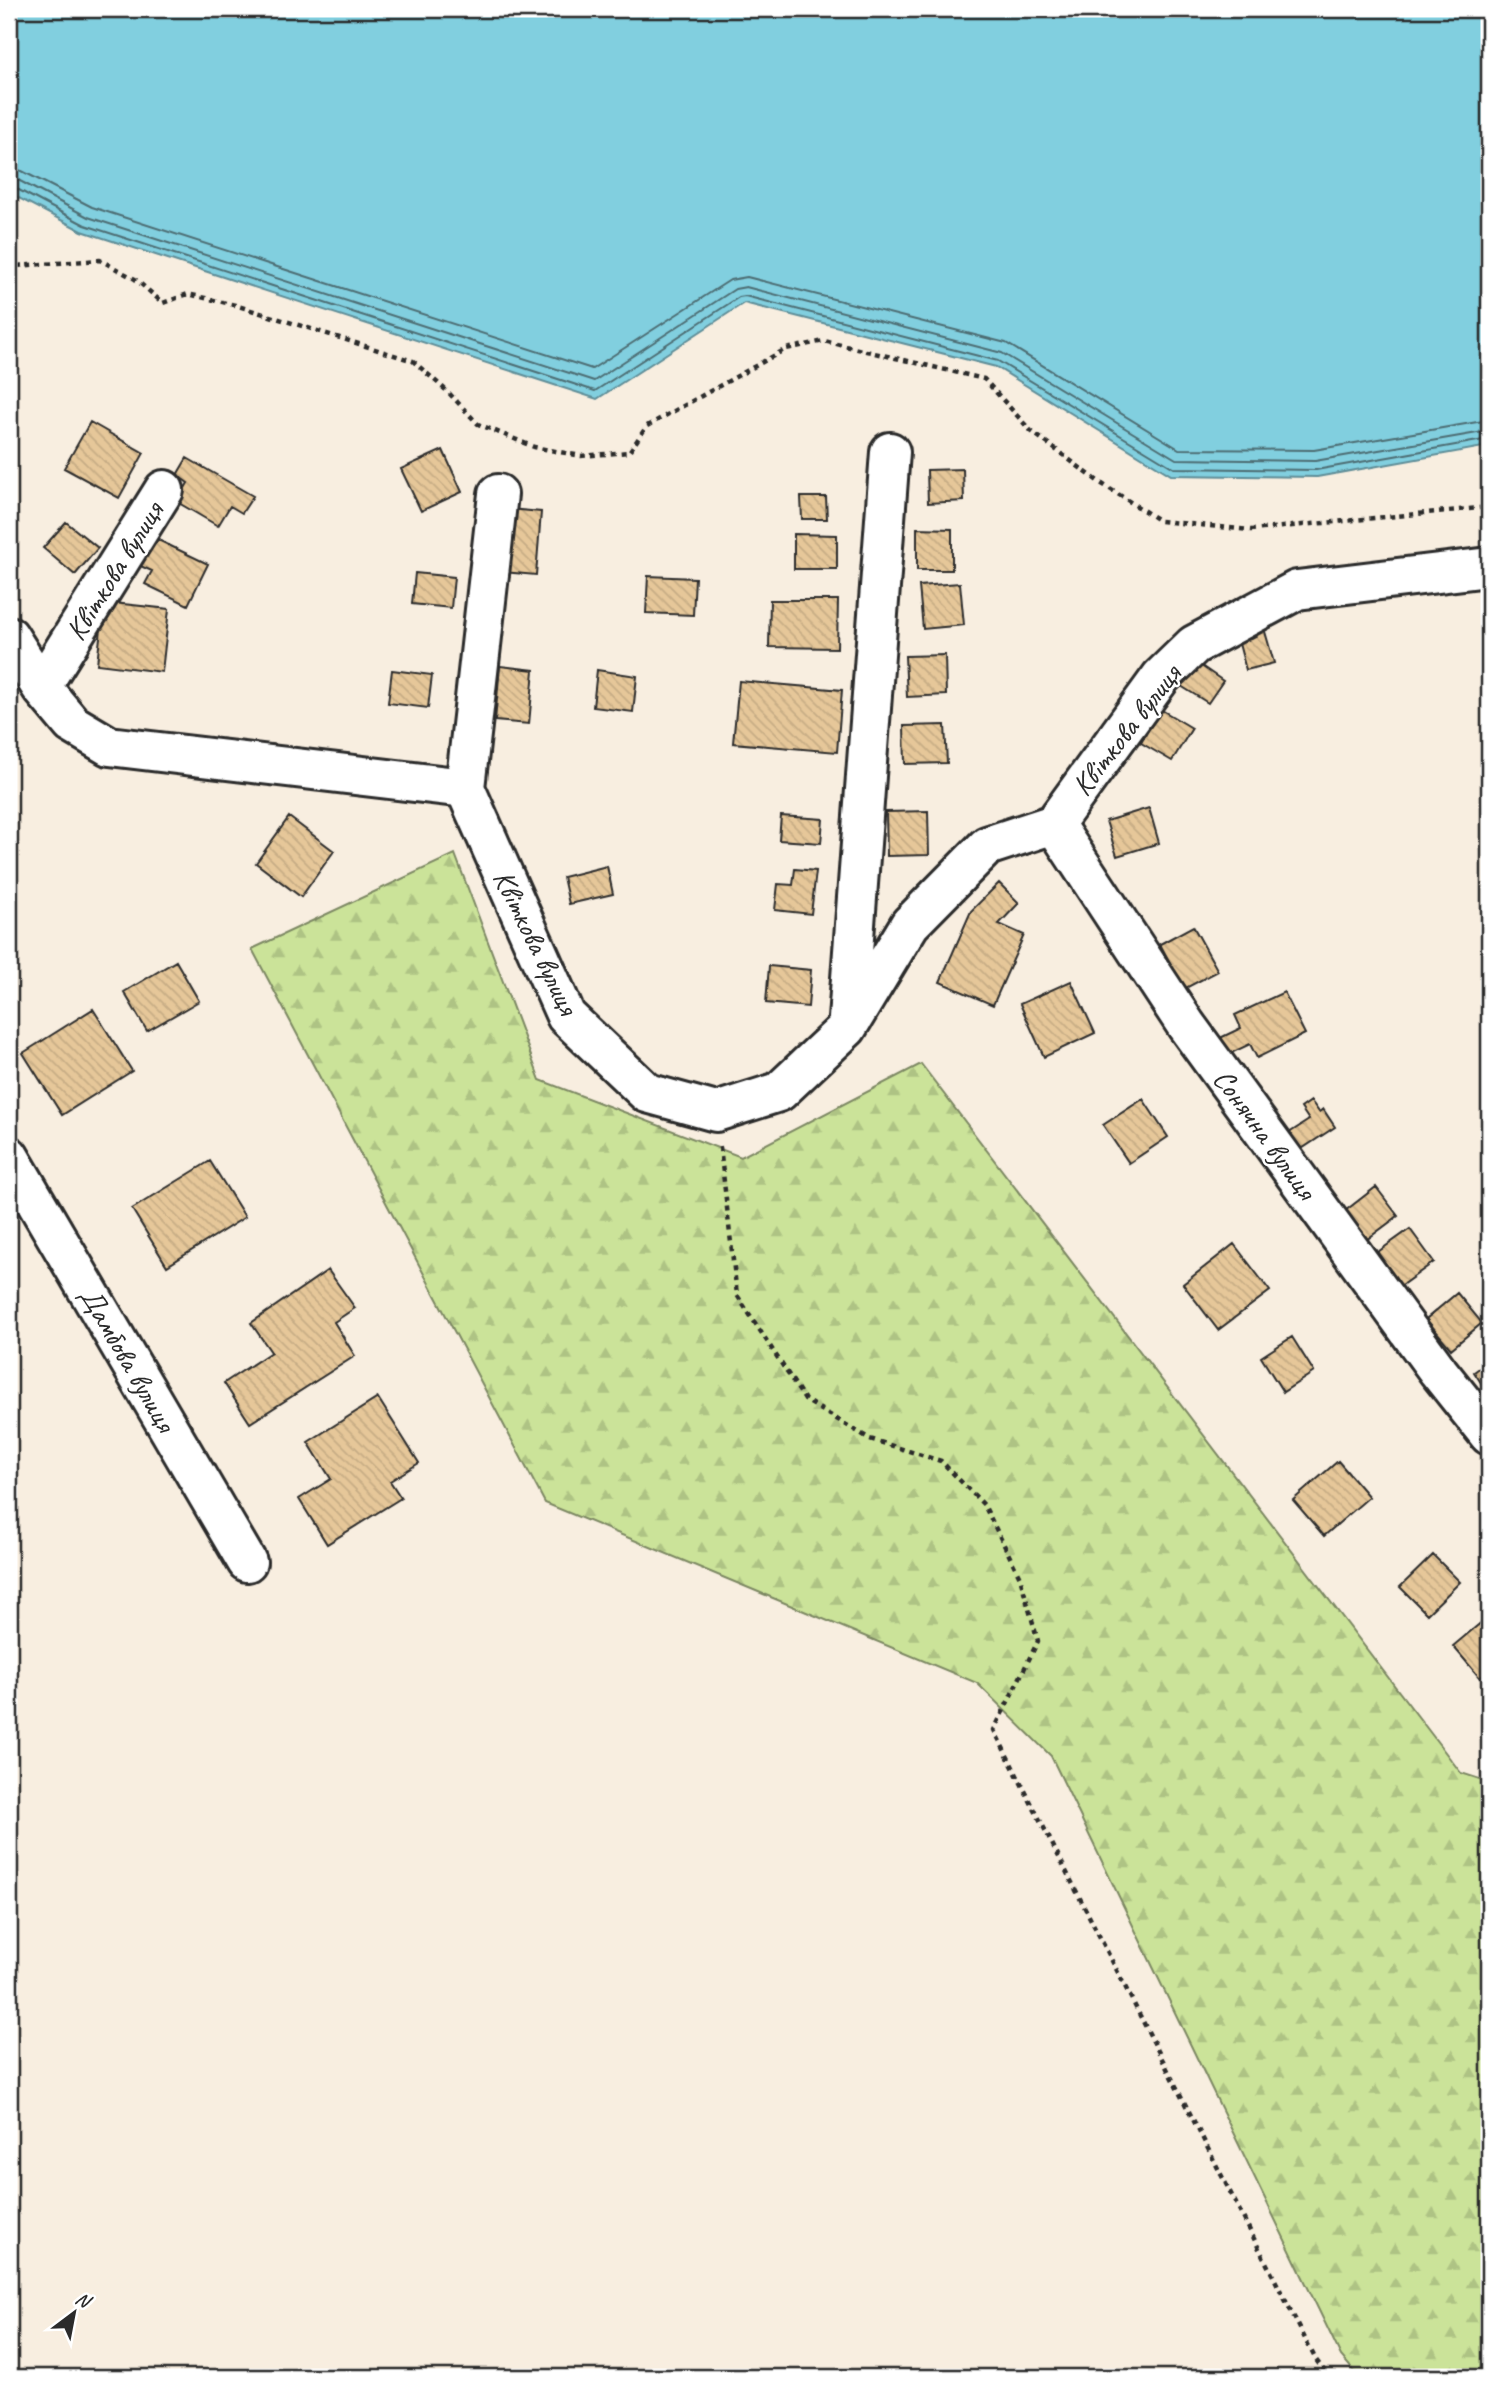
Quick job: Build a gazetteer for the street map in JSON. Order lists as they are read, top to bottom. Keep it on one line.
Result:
{"streets":{"street":["Квіткова вулиця","Сонячна вулиця","Дамбова вулиця"]},"crossings":[["Квіткова вулиця","Сонячна вулиця"]],"north":"top right"}
